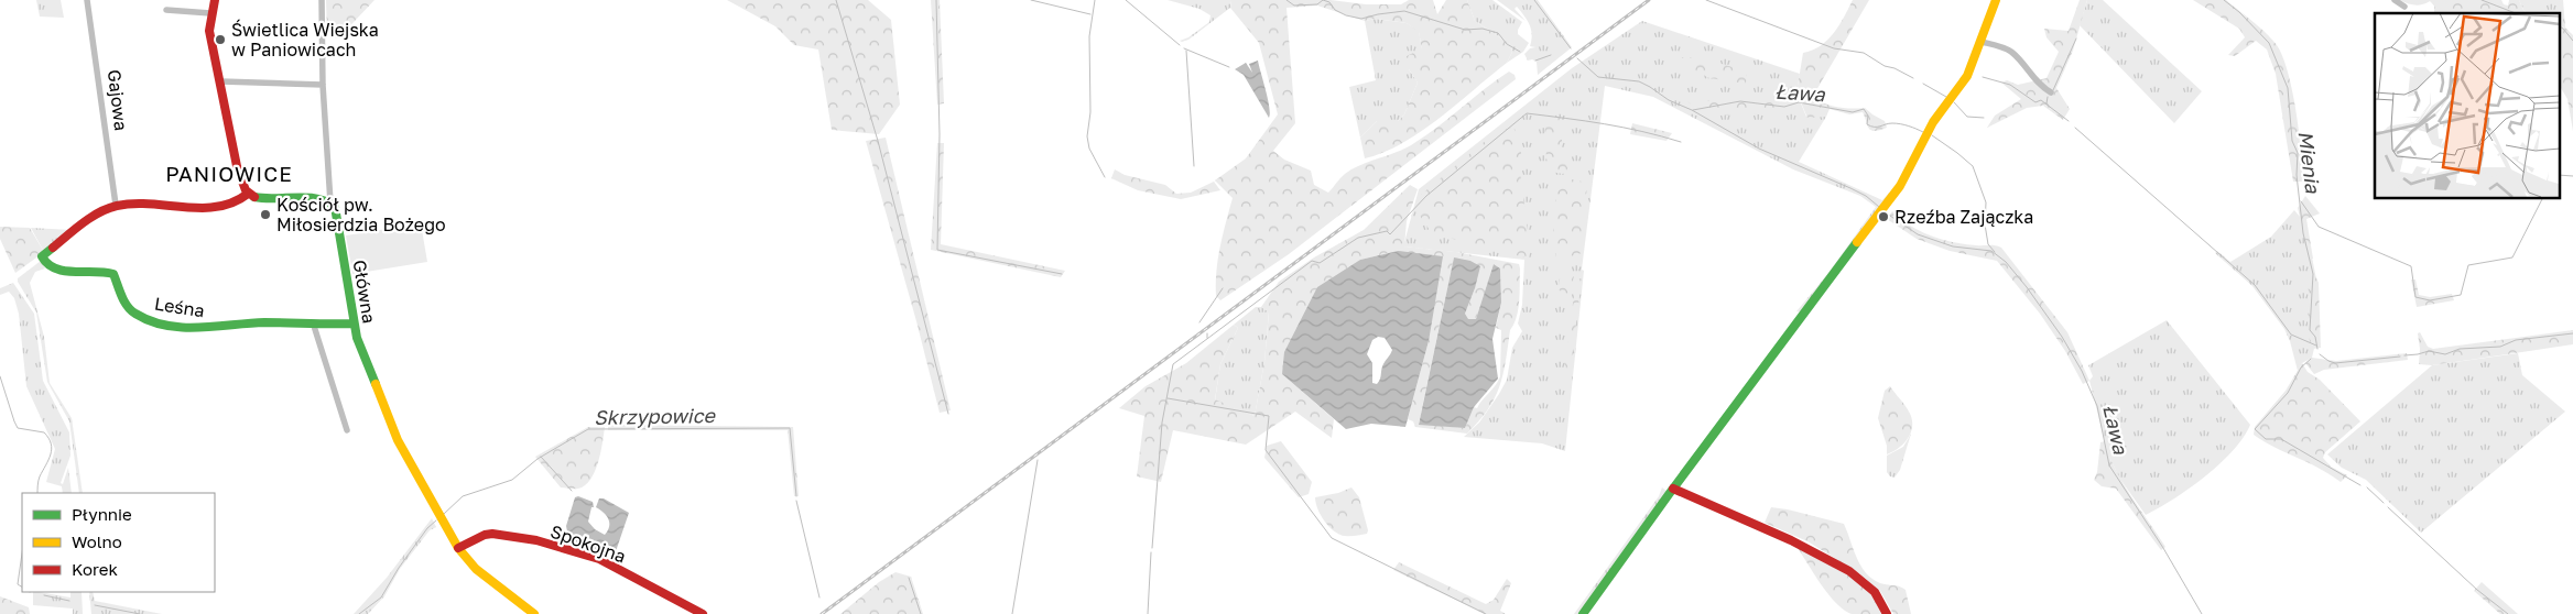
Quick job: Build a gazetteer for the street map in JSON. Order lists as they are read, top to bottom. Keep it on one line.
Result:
{"streets":{"street":["Gajowa","Główna","Leśna","Spokojna"]},"crossings":[["Gajowa","Leśna"],["Główna","Leśna"],["Główna","Spokojna"]],"districts":["PANIOWICE"],"water":["Ława","Mienia","Skrzypowice"],"places":["Świetlica Wiejska w Paniowicach","Kościół pw. Miłosierdzia Bożego","Rzeźba Zajączka"],"legend":["Płynnie","Wolno","Korek"]}
